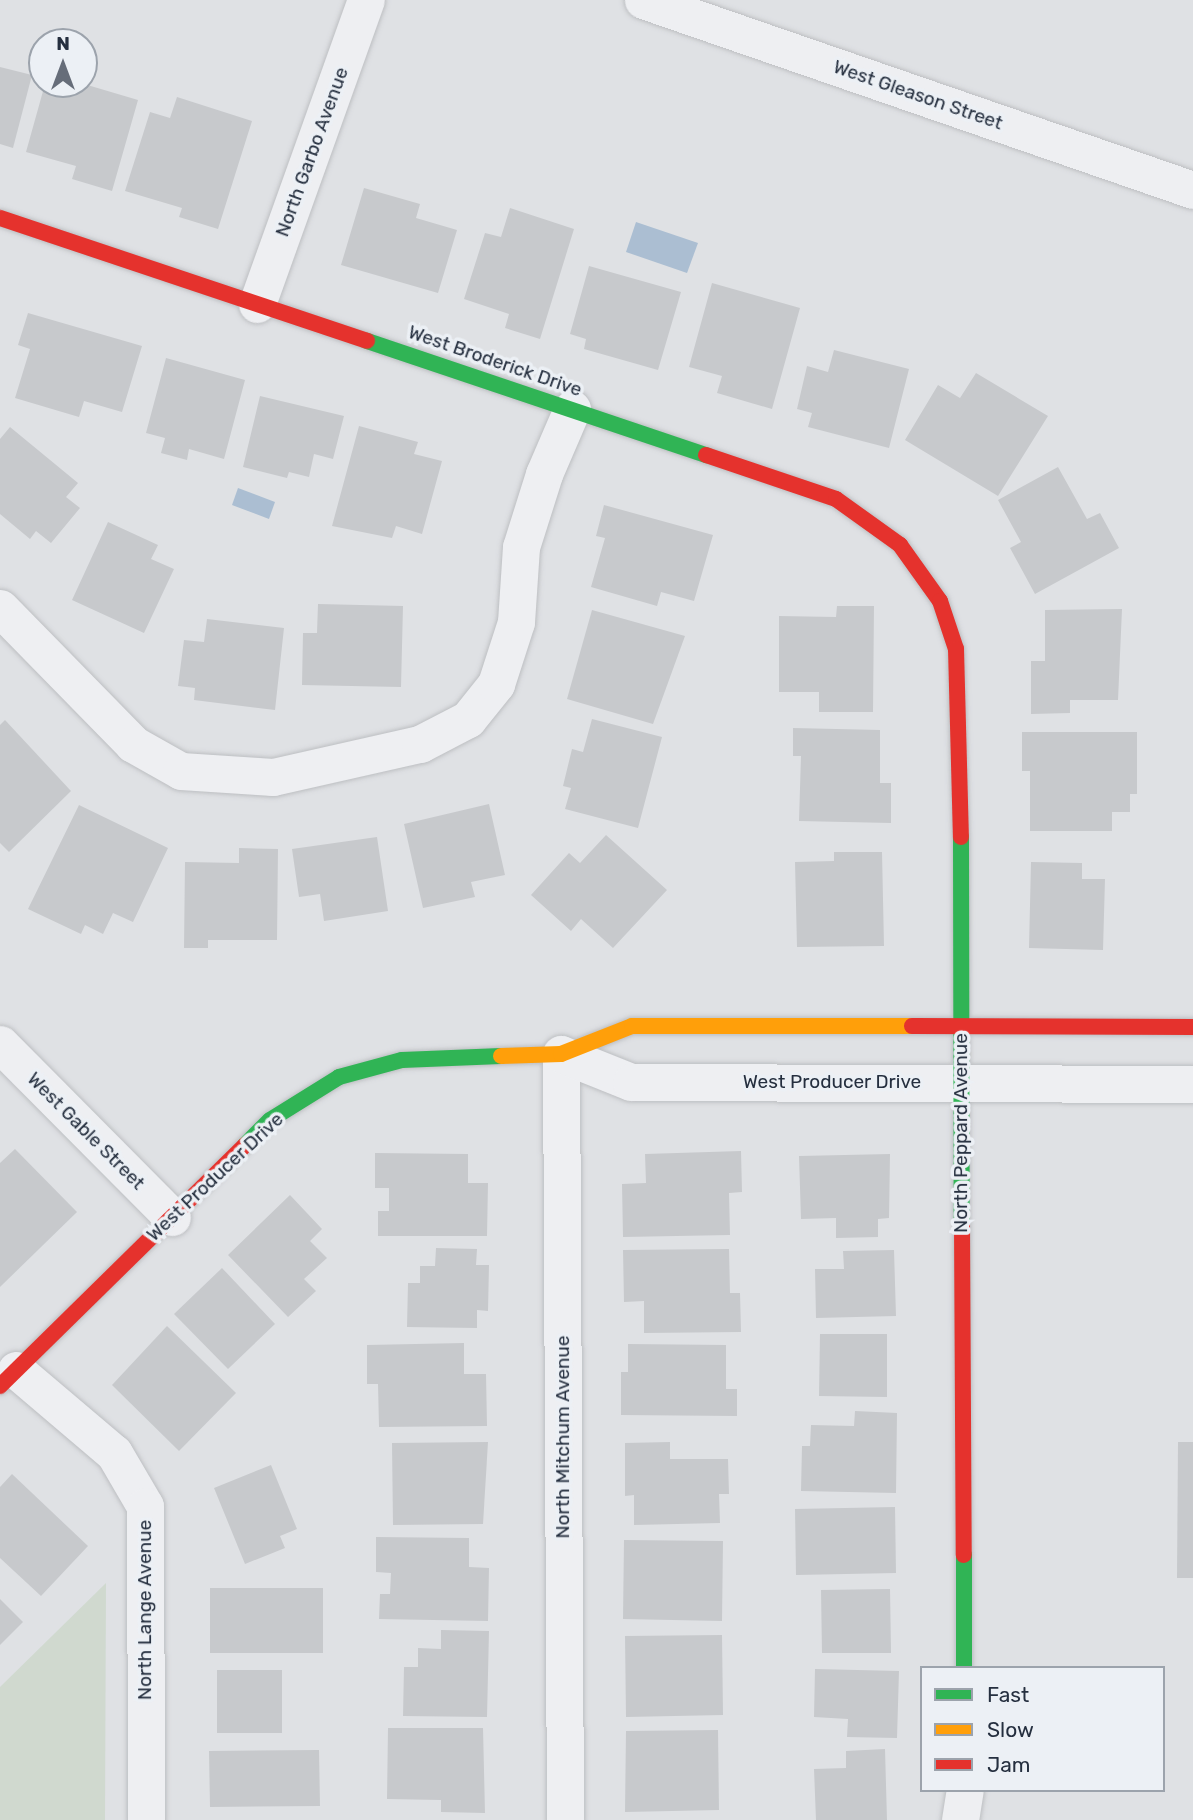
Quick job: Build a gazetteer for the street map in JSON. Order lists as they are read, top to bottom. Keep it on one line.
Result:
{"streets":{"street":["West Gleason Street","North Garbo Avenue","West Broderick Drive","West Producer Drive","West Gable Street","North Peppard Avenue","North Mitchum Avenue","North Lange Avenue"]},"crossings":[["North Garbo Avenue","West Broderick Drive"],["West Broderick Drive","North Peppard Avenue"],["West Producer Drive","West Gable Street"],["West Producer Drive","North Peppard Avenue"],["West Producer Drive","North Mitchum Avenue"],["West Producer Drive","North Lange Avenue"]],"legend":["Fast","Slow","Jam"],"north":"top"}
